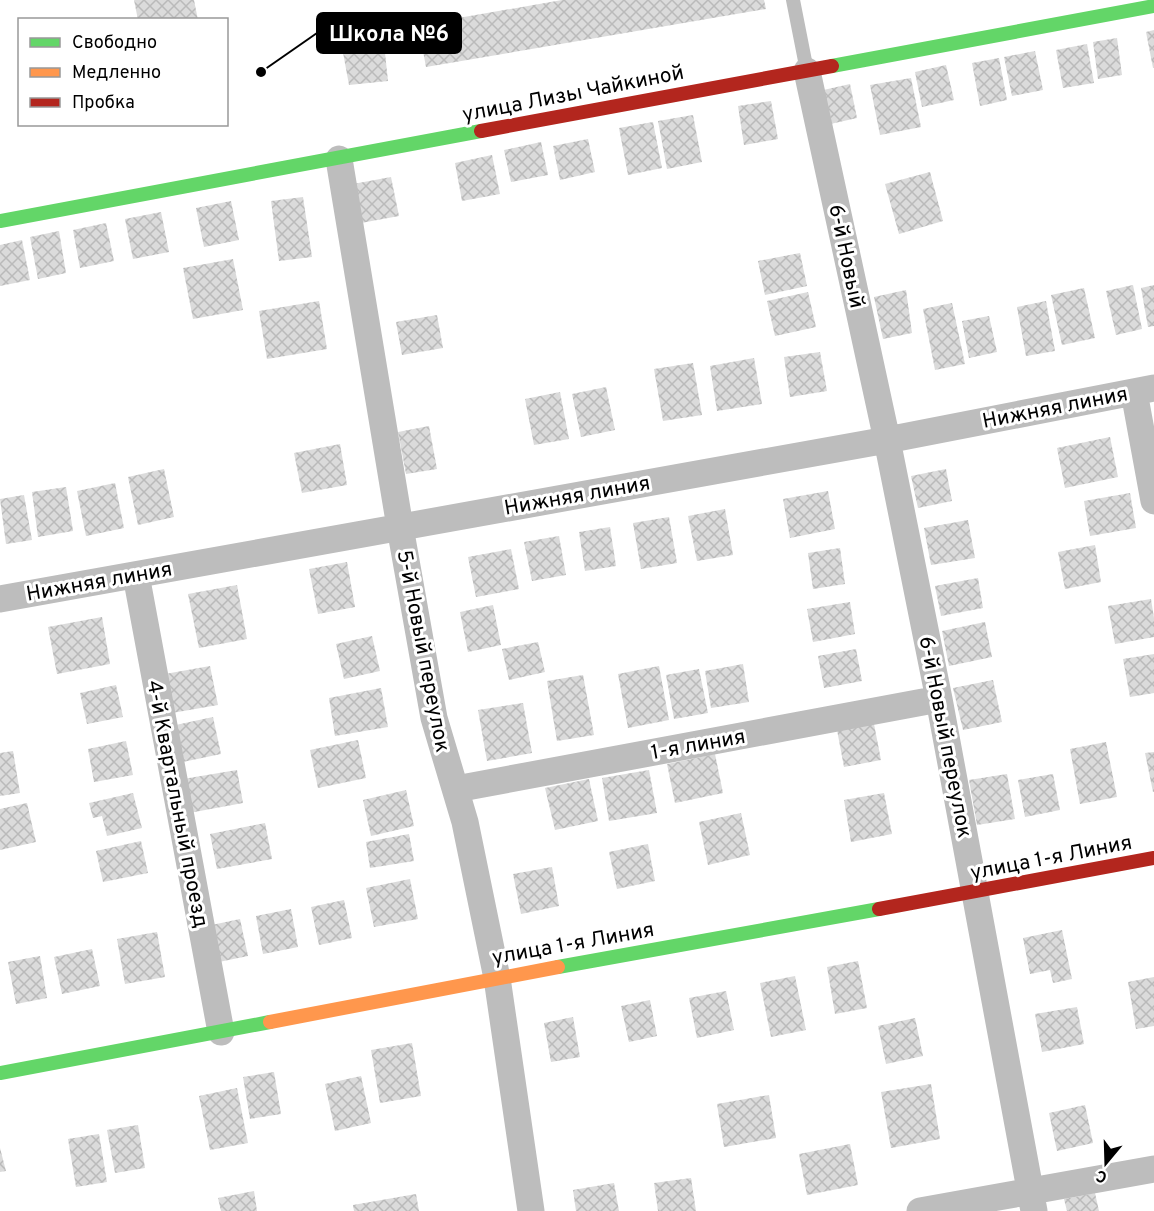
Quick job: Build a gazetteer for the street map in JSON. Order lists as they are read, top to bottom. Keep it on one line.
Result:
{"streets":{"street":["улица Лизы Чайкиной","6-й Новый","Нижняя линия","5-й Новый переулок","6-й Новый переулок","1-я линия","4-й Квартальный проезд","улица 1-я Линия"]},"crossings":[["улица Лизы Чайкиной","6-й Новый"],["улица Лизы Чайкиной","5-й Новый переулок"],["6-й Новый","Нижняя линия"],["6-й Новый","6-й Новый переулок"],["Нижняя линия","5-й Новый переулок"],["Нижняя линия","6-й Новый переулок"],["Нижняя линия","4-й Квартальный проезд"],["5-й Новый переулок","1-я линия"],["5-й Новый переулок","улица 1-я Линия"],["6-й Новый переулок","1-я линия"],["6-й Новый переулок","улица 1-я Линия"],["4-й Квартальный проезд","улица 1-я Линия"]],"places":["Школа №6"],"legend":["Свободно","Медленно","Пробка"],"north":"bottom"}
